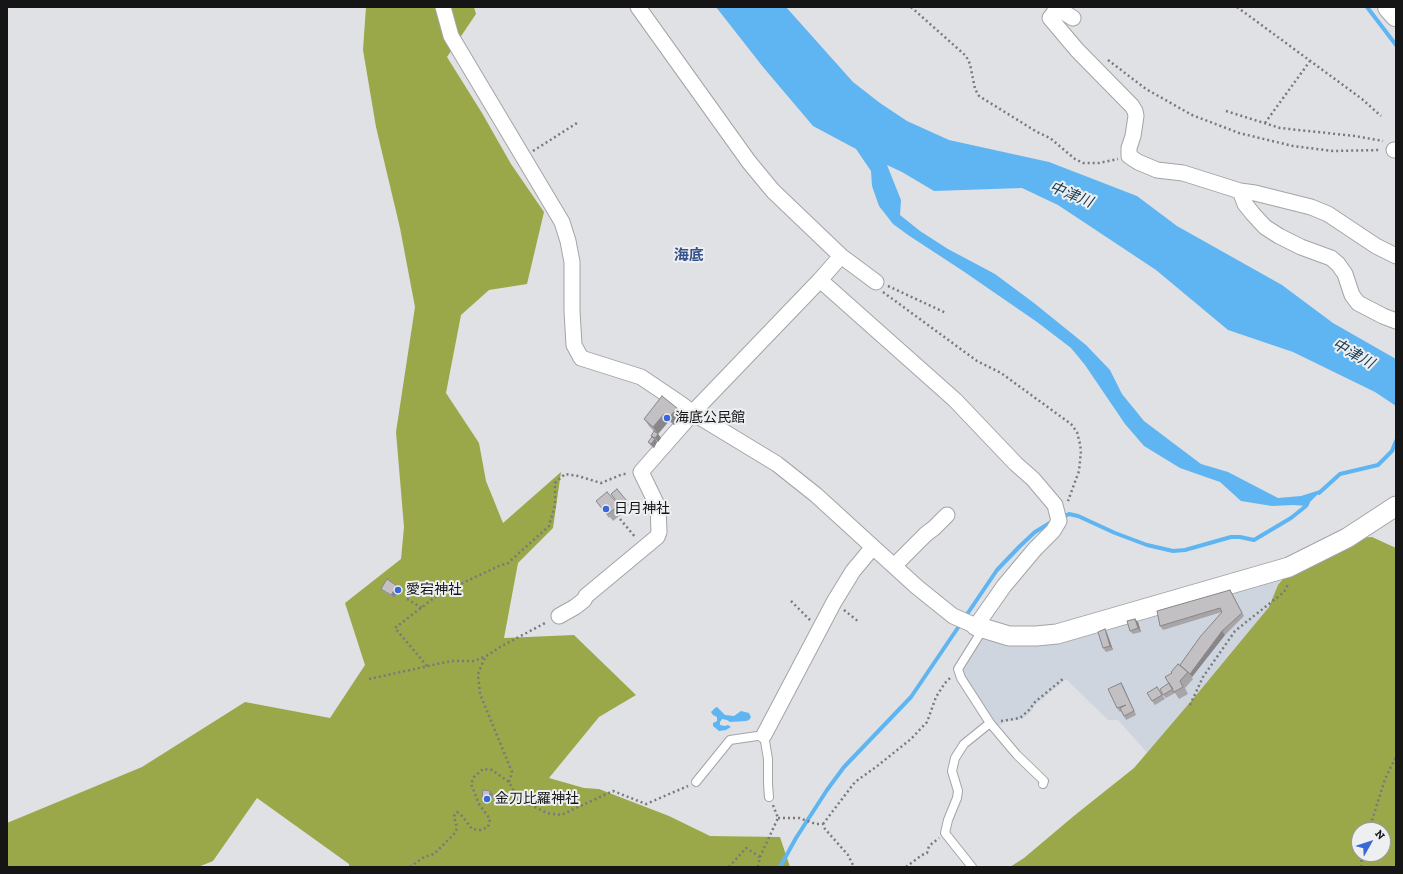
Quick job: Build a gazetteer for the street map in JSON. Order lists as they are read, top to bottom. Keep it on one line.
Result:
{"districts":["海底"],"water":["中津川"],"places":["海底公民館","日月神社","愛宕神社","金刀比羅神社"],"north":"top right"}
